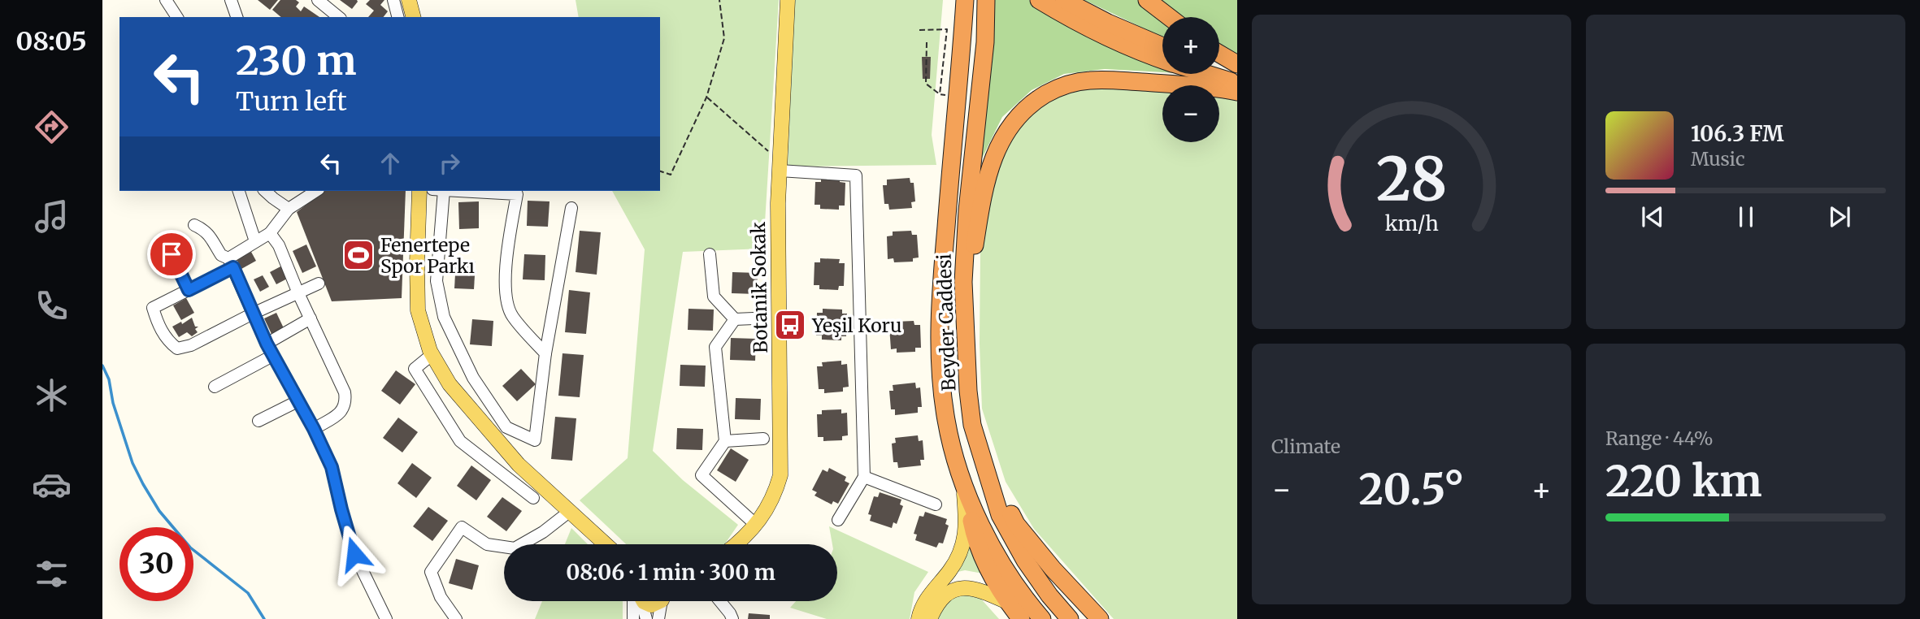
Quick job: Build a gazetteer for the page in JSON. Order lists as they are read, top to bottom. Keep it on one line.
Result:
{"streets":{"highway":["Beyder Caddesi"],"main road":["Botanik Sokak"]},"places":{"sports":["Fenertepe Spor Parkı"],"bus stop":["Yeşil Koru"]},"page":{"tabs":"08:05","map_buttons":["+","−"],"turn":["230 m","Turn left"],"song":["106.3 FM","Music"],"tile":["Climate",["Range · 44%","220 km"]],"heat":["−","20.5°","+"],"limit":"30","trip":"08:06 · 1 min · 300 m","gauge":["28","km/h"]}}
